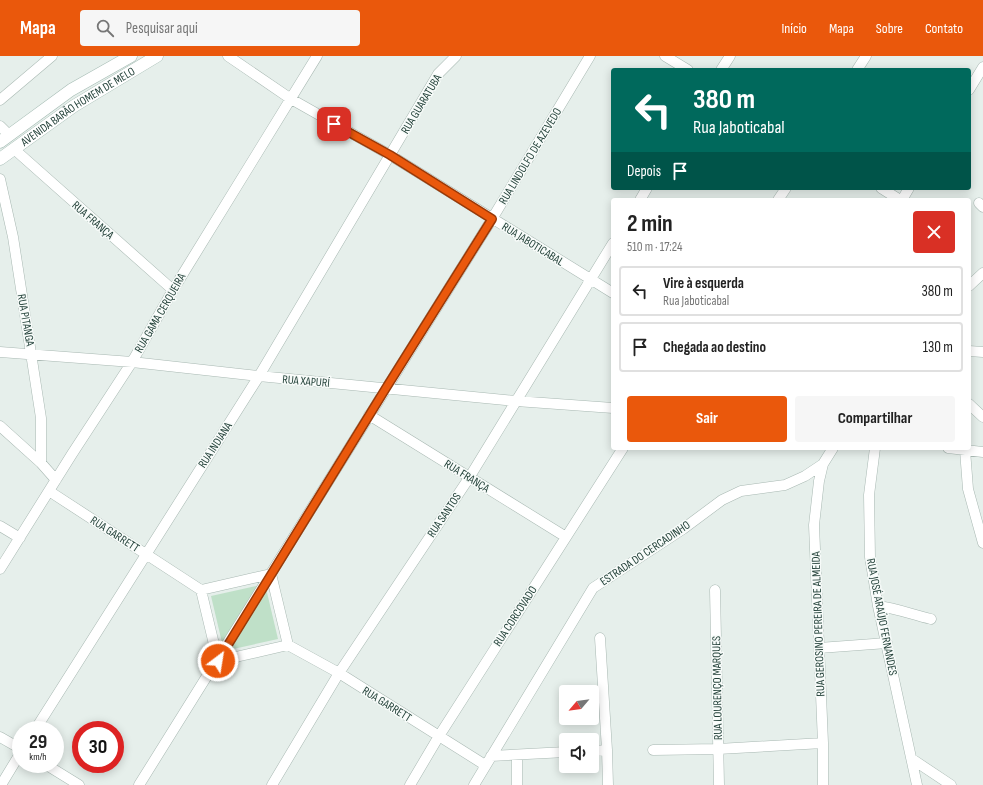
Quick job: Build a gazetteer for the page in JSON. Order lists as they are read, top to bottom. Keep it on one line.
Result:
{"streets":{"main road":["AVENIDA BARÃO HOMEM DE MELO"],"street":["RUA GUARATUBA","RUA LINDOLFO DE AZEVEDO","RUA FRANÇA","RUA JABOTICABAL","RUA GAMA CERQUEIRA","RUA PITANGA","RUA XAPURÍ","RUA INDIANA","RUA SANTOS","RUA GARRETT","ESTRADA DO CERCADINHO","RUA CORCOVADO","RUA JOSÉ ARAÚJO FERNANDES","RUA GEROSINO PEREIRA DE ALMEIDA","RUA LOURENÇO MARQUES"]},"crossings":[["RUA GUARATUBA","RUA JABOTICABAL"],["RUA GUARATUBA","RUA INDIANA"],["AVENIDA BARÃO HOMEM DE MELO","RUA FRANÇA"],["RUA LINDOLFO DE AZEVEDO","RUA FRANÇA"],["RUA LINDOLFO DE AZEVEDO","RUA JABOTICABAL"],["RUA LINDOLFO DE AZEVEDO","RUA XAPURÍ"],["RUA FRANÇA","RUA GAMA CERQUEIRA"],["RUA FRANÇA","RUA SANTOS"],["RUA FRANÇA","RUA CORCOVADO"],["RUA JABOTICABAL","RUA GAMA CERQUEIRA"],["RUA JABOTICABAL","RUA INDIANA"],["RUA JABOTICABAL","RUA SANTOS"],["RUA GAMA CERQUEIRA","RUA XAPURÍ"],["RUA GAMA CERQUEIRA","RUA GARRETT"],["RUA PITANGA","RUA XAPURÍ"],["RUA XAPURÍ","RUA INDIANA"],["RUA XAPURÍ","RUA SANTOS"],["RUA INDIANA","RUA GARRETT"],["RUA SANTOS","RUA GARRETT"],["RUA GARRETT","ESTRADA DO CERCADINHO"],["RUA GARRETT","RUA CORCOVADO"],["ESTRADA DO CERCADINHO","RUA GEROSINO PEREIRA DE ALMEIDA"]],"north":"bottom left","page":{"header":"Mapa","search":"Pesquisar aqui","nav":["Início","Mapa","Sobre","Contato"],"turn":["380 m","Rua Jaboticabal"],"then":"Depois","heading":["2 min","510 m · 17:24"],"list":[{"name":"Vire à esquerda","note":"Rua Jaboticabal","value":"380 m"},{"name":"Chegada ao destino","value":"130 m"}],"buttons":["Sair","Compartilhar"],"speed":"29 km/h","limit":"30"}}
